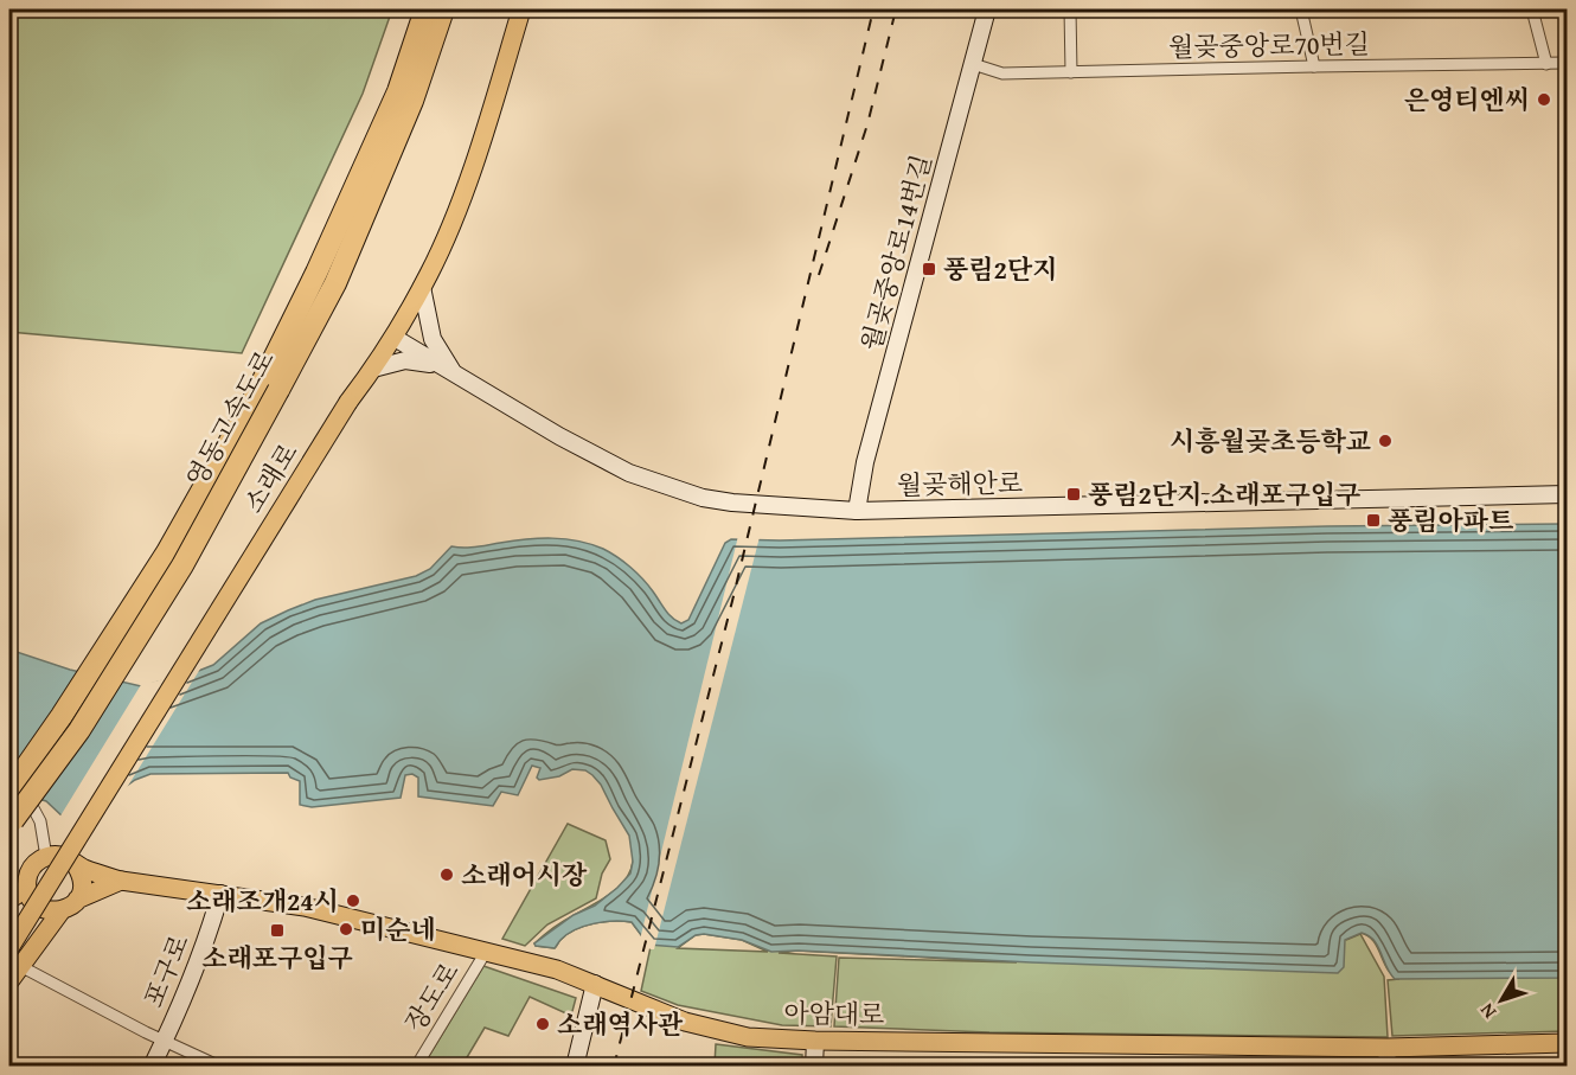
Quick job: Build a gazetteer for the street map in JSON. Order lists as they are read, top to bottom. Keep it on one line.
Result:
{"streets":{"highway":["영동고속도로"],"main road":["소래로","아암대로"],"street":["월곶중앙로70번길","월곶중앙로14번길","월곶해안로","포구로","장도로"]},"crossings":[["월곶중앙로70번길","월곶중앙로14번길"],["월곶중앙로14번길","월곶해안로"],["소래로","월곶해안로"],["포구로","아암대로"],["장도로","아암대로"]],"places":{"other":["은영티엔씨","시흥월곶초등학교","소래어시장","소래조개24시","미순네","소래역사관"],"transit":["풍림2단지","풍림2단지.소래포구입구","풍림아파트","소래포구입구"]},"north":"bottom left"}
